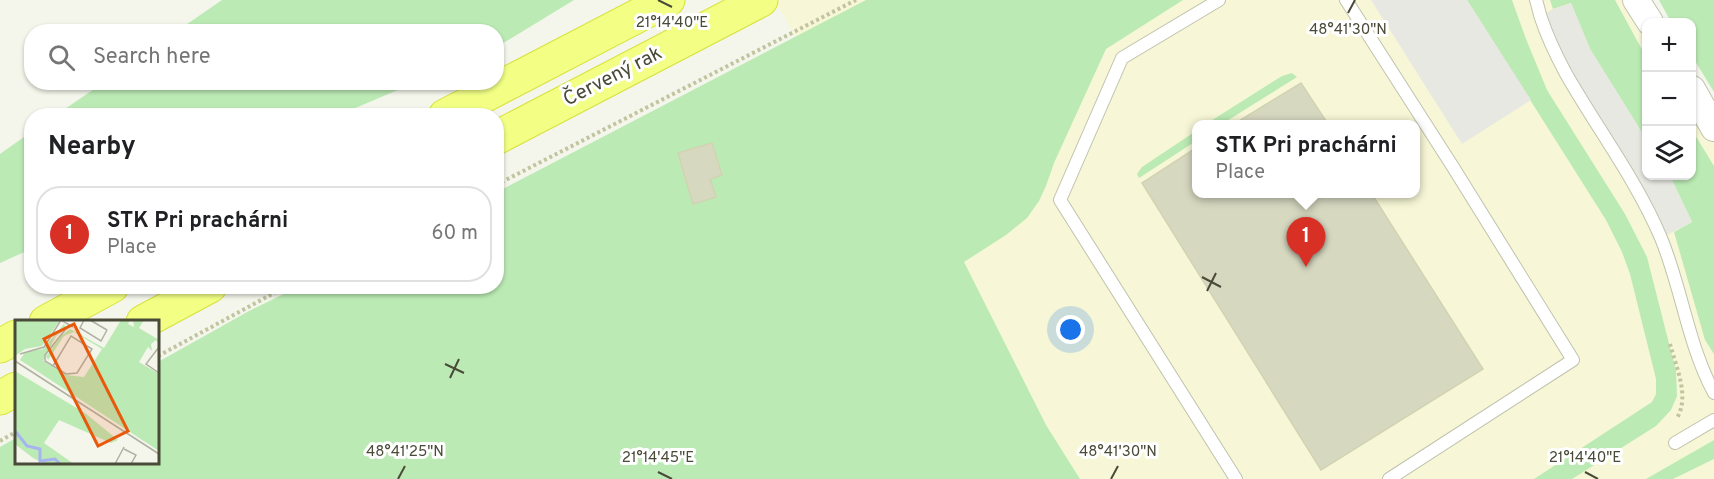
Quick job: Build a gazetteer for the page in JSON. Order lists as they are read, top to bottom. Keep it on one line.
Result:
{"streets":{"highway":["Červený rak"]},"page":{"map_buttons":["+","−"],"search":"Search here","heading":"Nearby","popup":["STK Pri prachárni","Place"],"list":[{"mark":"1","name":"STK Pri prachárni","note":"Place","value":"60 m"}],"pins":"1"},"coordinates":["21°14'40\"E","48°41'30\"N","48°41'25\"N","21°14'45\"E"]}
